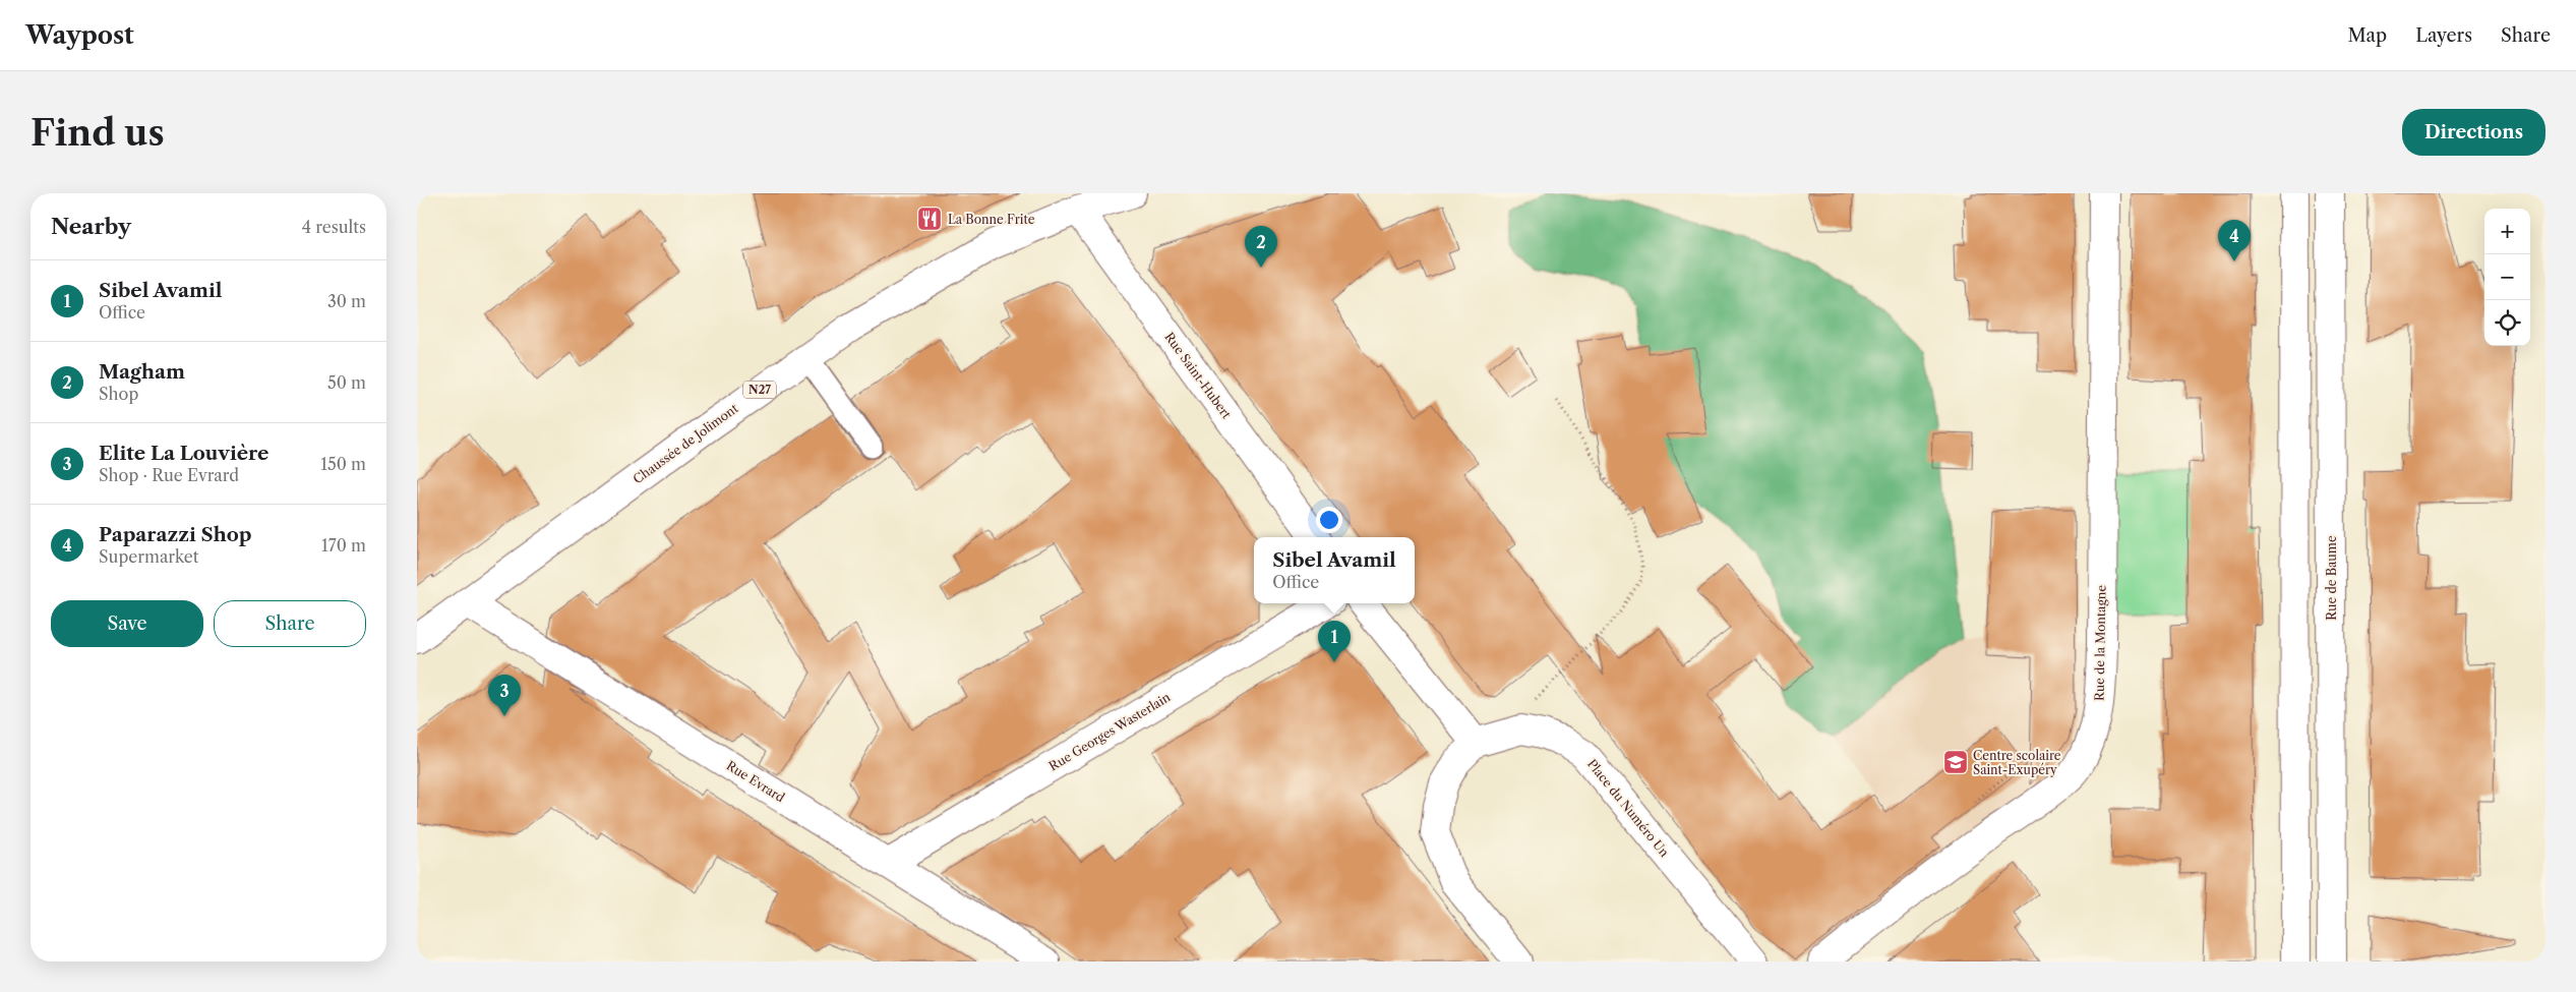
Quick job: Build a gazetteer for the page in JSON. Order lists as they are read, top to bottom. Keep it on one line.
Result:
{"streets":{"street":["Rue Saint-Hubert","N27","Chaussée de Jolimont","Rue de Baume","Rue de la Montagne","Rue Georges Wasterlain","Rue Evrard","Place du Numéro Un"]},"crossings":[["Rue Saint-Hubert","Chaussée de Jolimont"],["Chaussée de Jolimont","Rue Evrard"],["Rue Georges Wasterlain","Rue Evrard"]],"places":{"restaurant":["La Bonne Frite"],"school or university":["Centre scolaire Saint-Exupéry"]},"page":{"header":"Waypost","nav":["Map","Layers","Share"],"buttons":["Directions",["Save","Share"]],"title":"Find us","heading":["Nearby","4 results"],"map_buttons":["+","−"],"pins":["4","2","1","3"],"list":[{"mark":"1","name":"Sibel Avamil","note":"Office","value":"30 m"},{"mark":"2","name":"Magham","note":"Shop","value":"50 m"},{"mark":"3","name":"Elite La Louvière","note":"Shop · Rue Evrard","value":"150 m"},{"mark":"4","name":"Paparazzi Shop","note":"Supermarket","value":"170 m"}],"popup":["Sibel Avamil","Office"]}}
